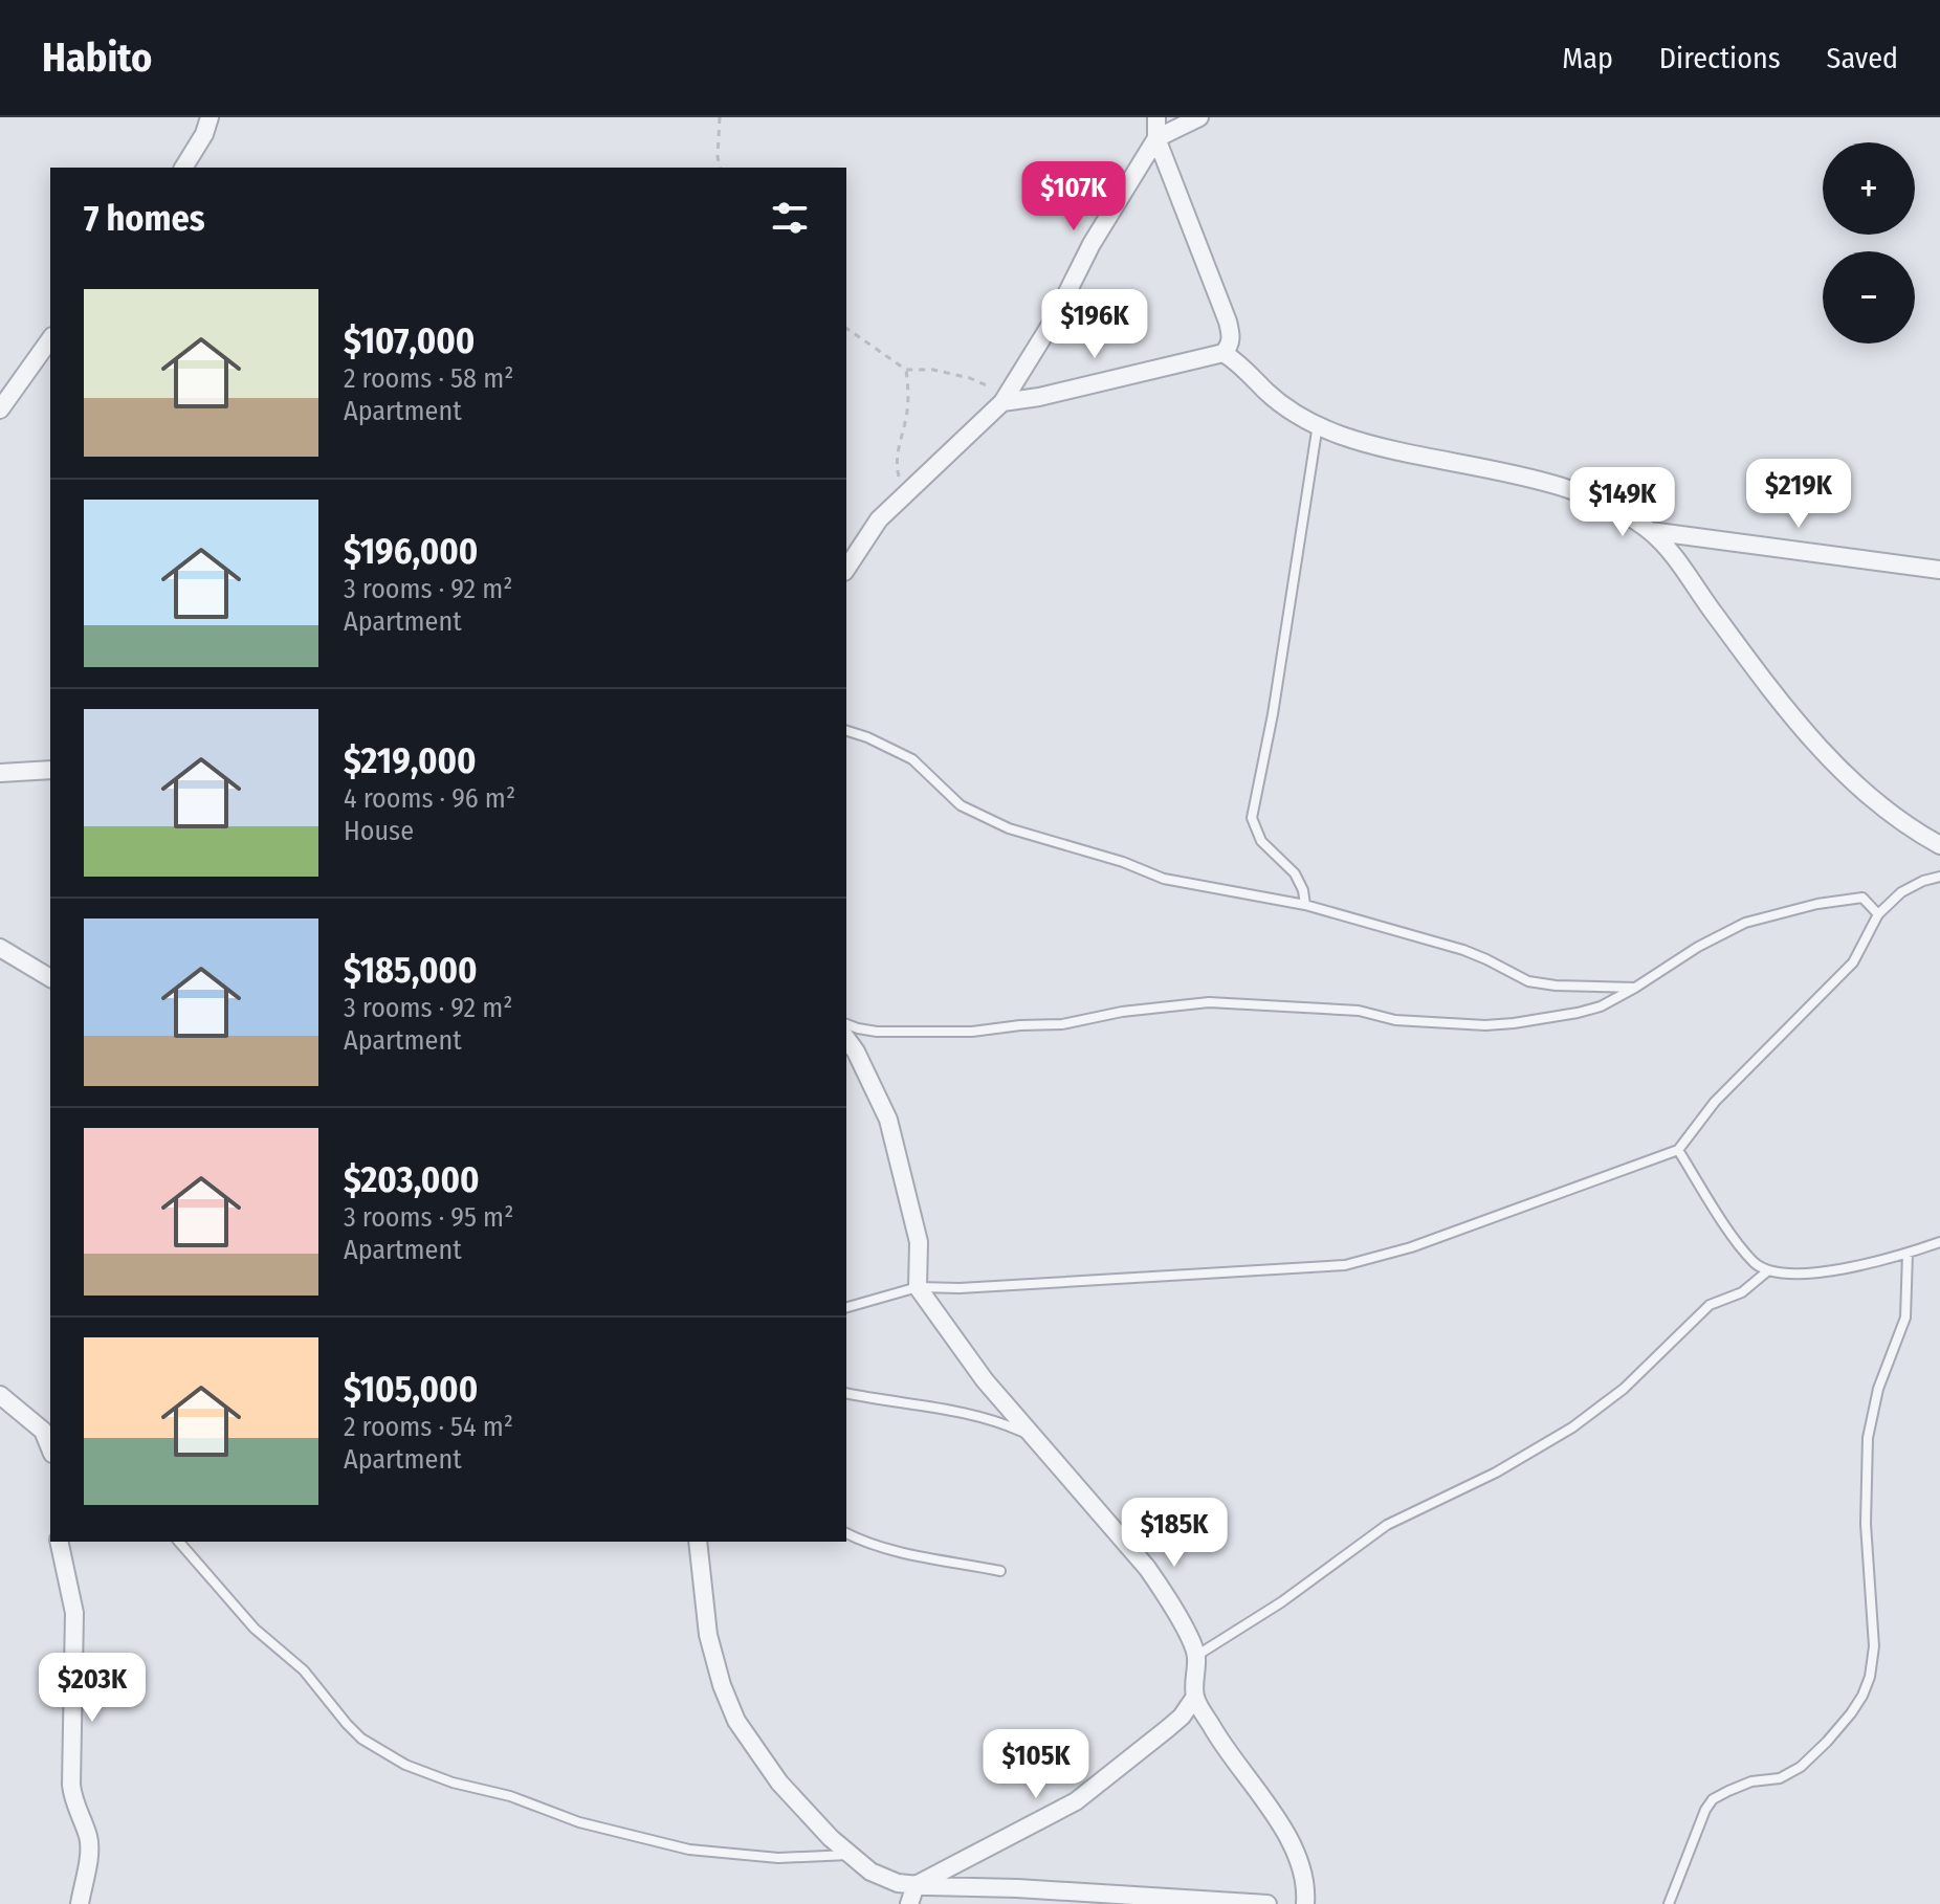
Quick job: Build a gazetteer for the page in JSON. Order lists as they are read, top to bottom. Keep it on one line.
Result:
{"page":{"header":"Habito","nav":["Map","Directions","Saved"],"map_buttons":["+","−"],"price":["$107K","$196K","$219K","$149K","$185K","$203K","$105K"],"heading":"7 homes","list":[{"name":"$107,000","note":"2 rooms · 58 m² · Apartment"},{"name":"$196,000","note":"3 rooms · 92 m² · Apartment"},{"name":"$219,000","note":"4 rooms · 96 m² · House"},{"name":"$185,000","note":"3 rooms · 92 m² · Apartment"},{"name":"$203,000","note":"3 rooms · 95 m² · Apartment"},{"name":"$105,000","note":"2 rooms · 54 m² · Apartment"}]}}
